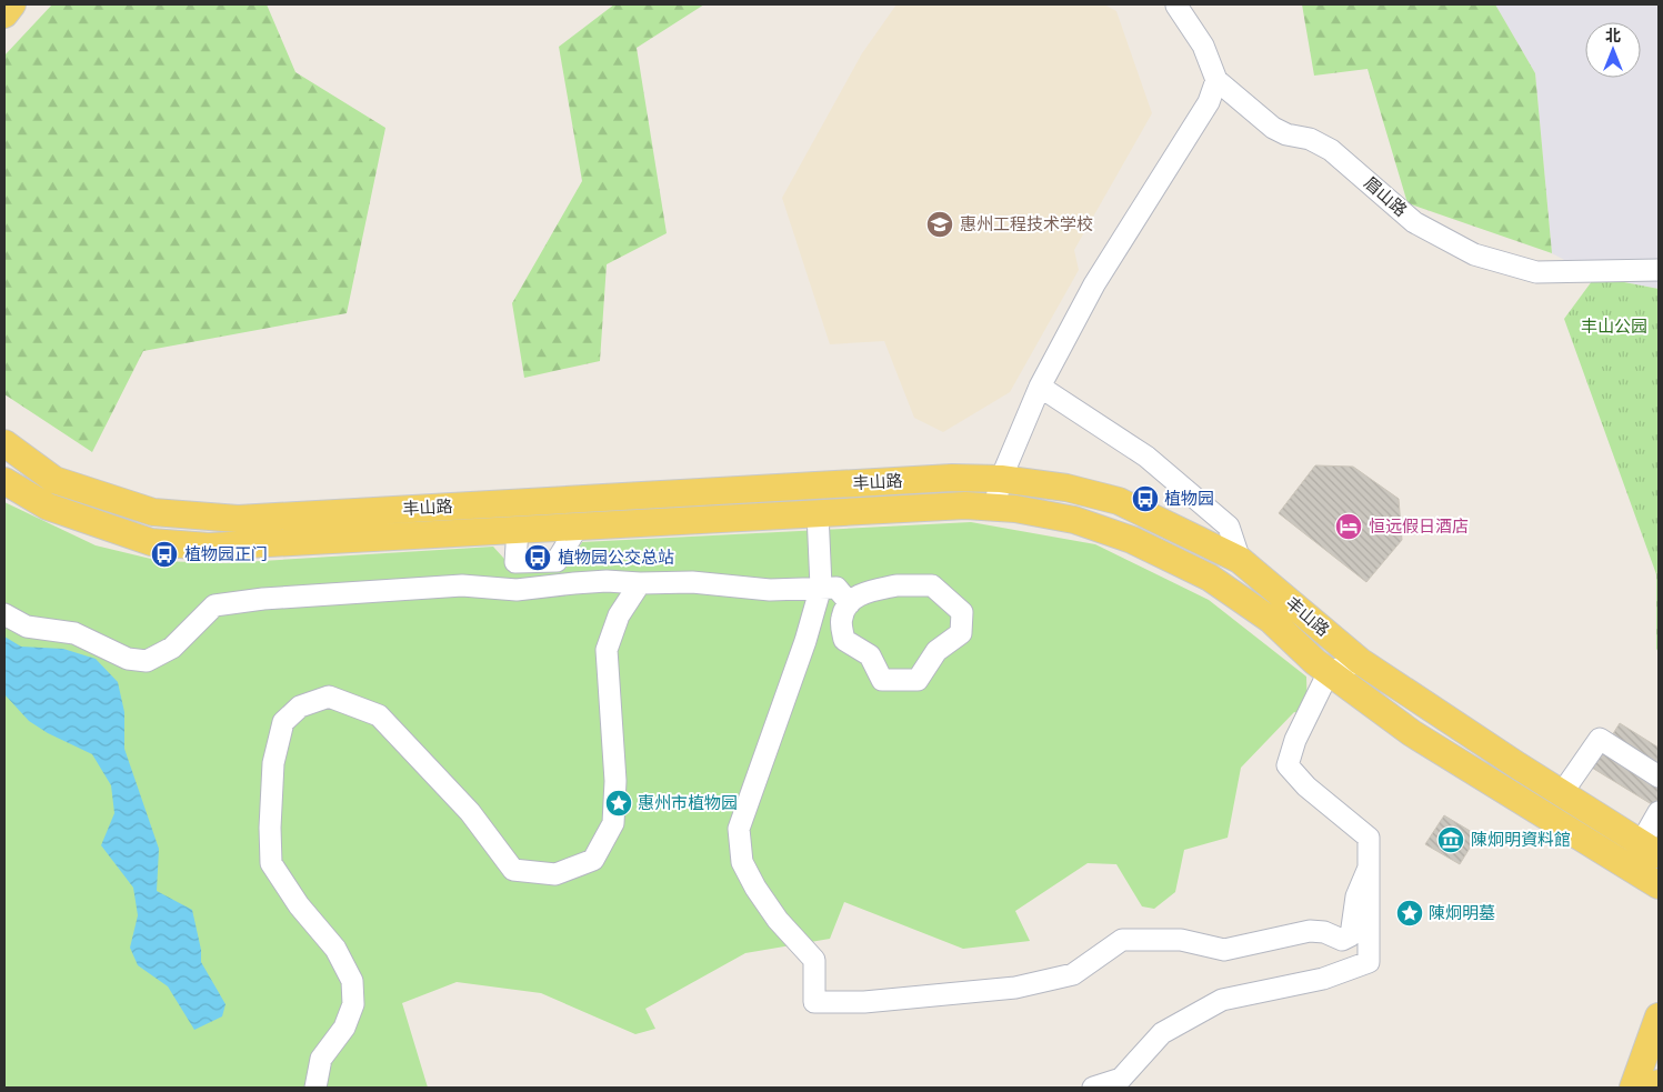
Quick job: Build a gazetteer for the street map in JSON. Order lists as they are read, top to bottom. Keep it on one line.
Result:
{"streets":{"main road":["丰山路"],"street":["眉山路"]},"parks":["丰山公园"],"places":{"school or university":["惠州工程技术学校"],"bus stop":["植物园","植物园正门","植物园公交总站"],"hotel":["恒远假日酒店"],"place":["惠州市植物园","陳炯明墓"],"museum":["陳炯明資料館"]},"north":"top"}
